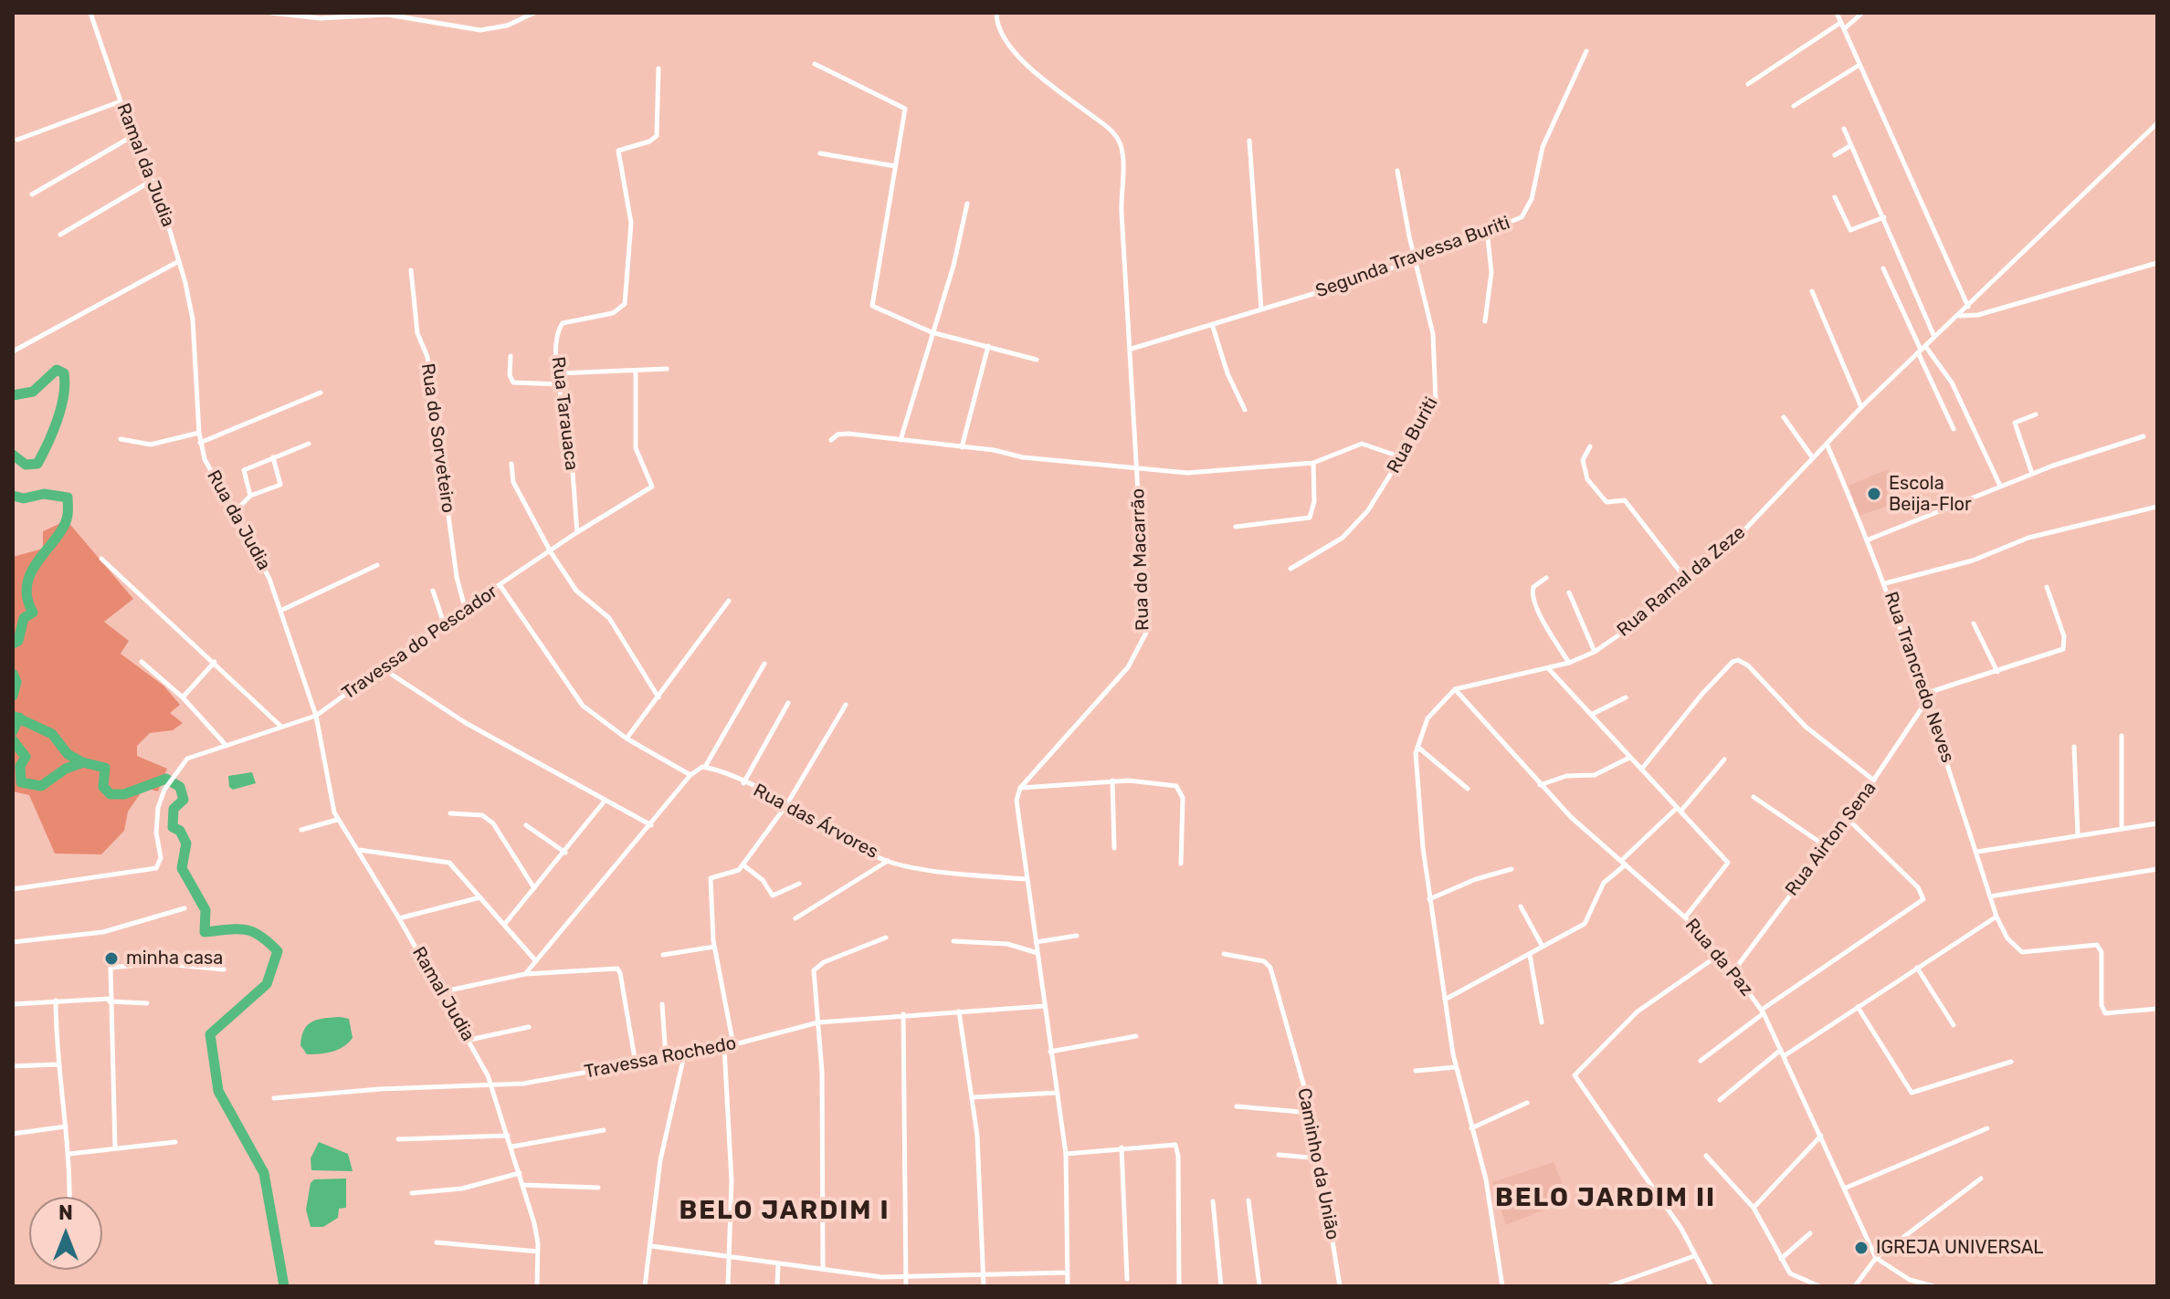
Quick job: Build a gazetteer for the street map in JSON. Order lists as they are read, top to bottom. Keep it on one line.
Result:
{"streets":{"street":["Ramal da Judia","Segunda Travessa Buriti","Rua Tarauaca","Rua Buriti","Rua do Sorveteiro","Rua da Judia","Rua do Macarrão","Rua Ramal da Zeze","Travessa do Pescador","Rua Trancredo Neves","Rua das Árvores","Rua Airton Sena","Rua da Paz","Ramal Judia","Travessa Rochedo","Caminho da União"]},"crossings":[["Ramal da Judia","Rua da Judia"],["Segunda Travessa Buriti","Rua Buriti"],["Segunda Travessa Buriti","Rua do Macarrão"],["Rua Tarauaca","Travessa do Pescador"],["Rua do Sorveteiro","Travessa do Pescador"],["Rua da Judia","Travessa do Pescador"],["Rua da Judia","Ramal Judia"],["Rua Ramal da Zeze","Rua Trancredo Neves"],["Rua Ramal da Zeze","Rua da Paz"],["Travessa do Pescador","Ramal Judia"],["Rua Trancredo Neves","Rua Airton Sena"],["Rua Airton Sena","Rua da Paz"],["Ramal Judia","Travessa Rochedo"]],"districts":["BELO JARDIM II","BELO JARDIM I"],"places":["Escola Beija-Flor","minha casa","IGREJA UNIVERSAL"],"north":"top"}
